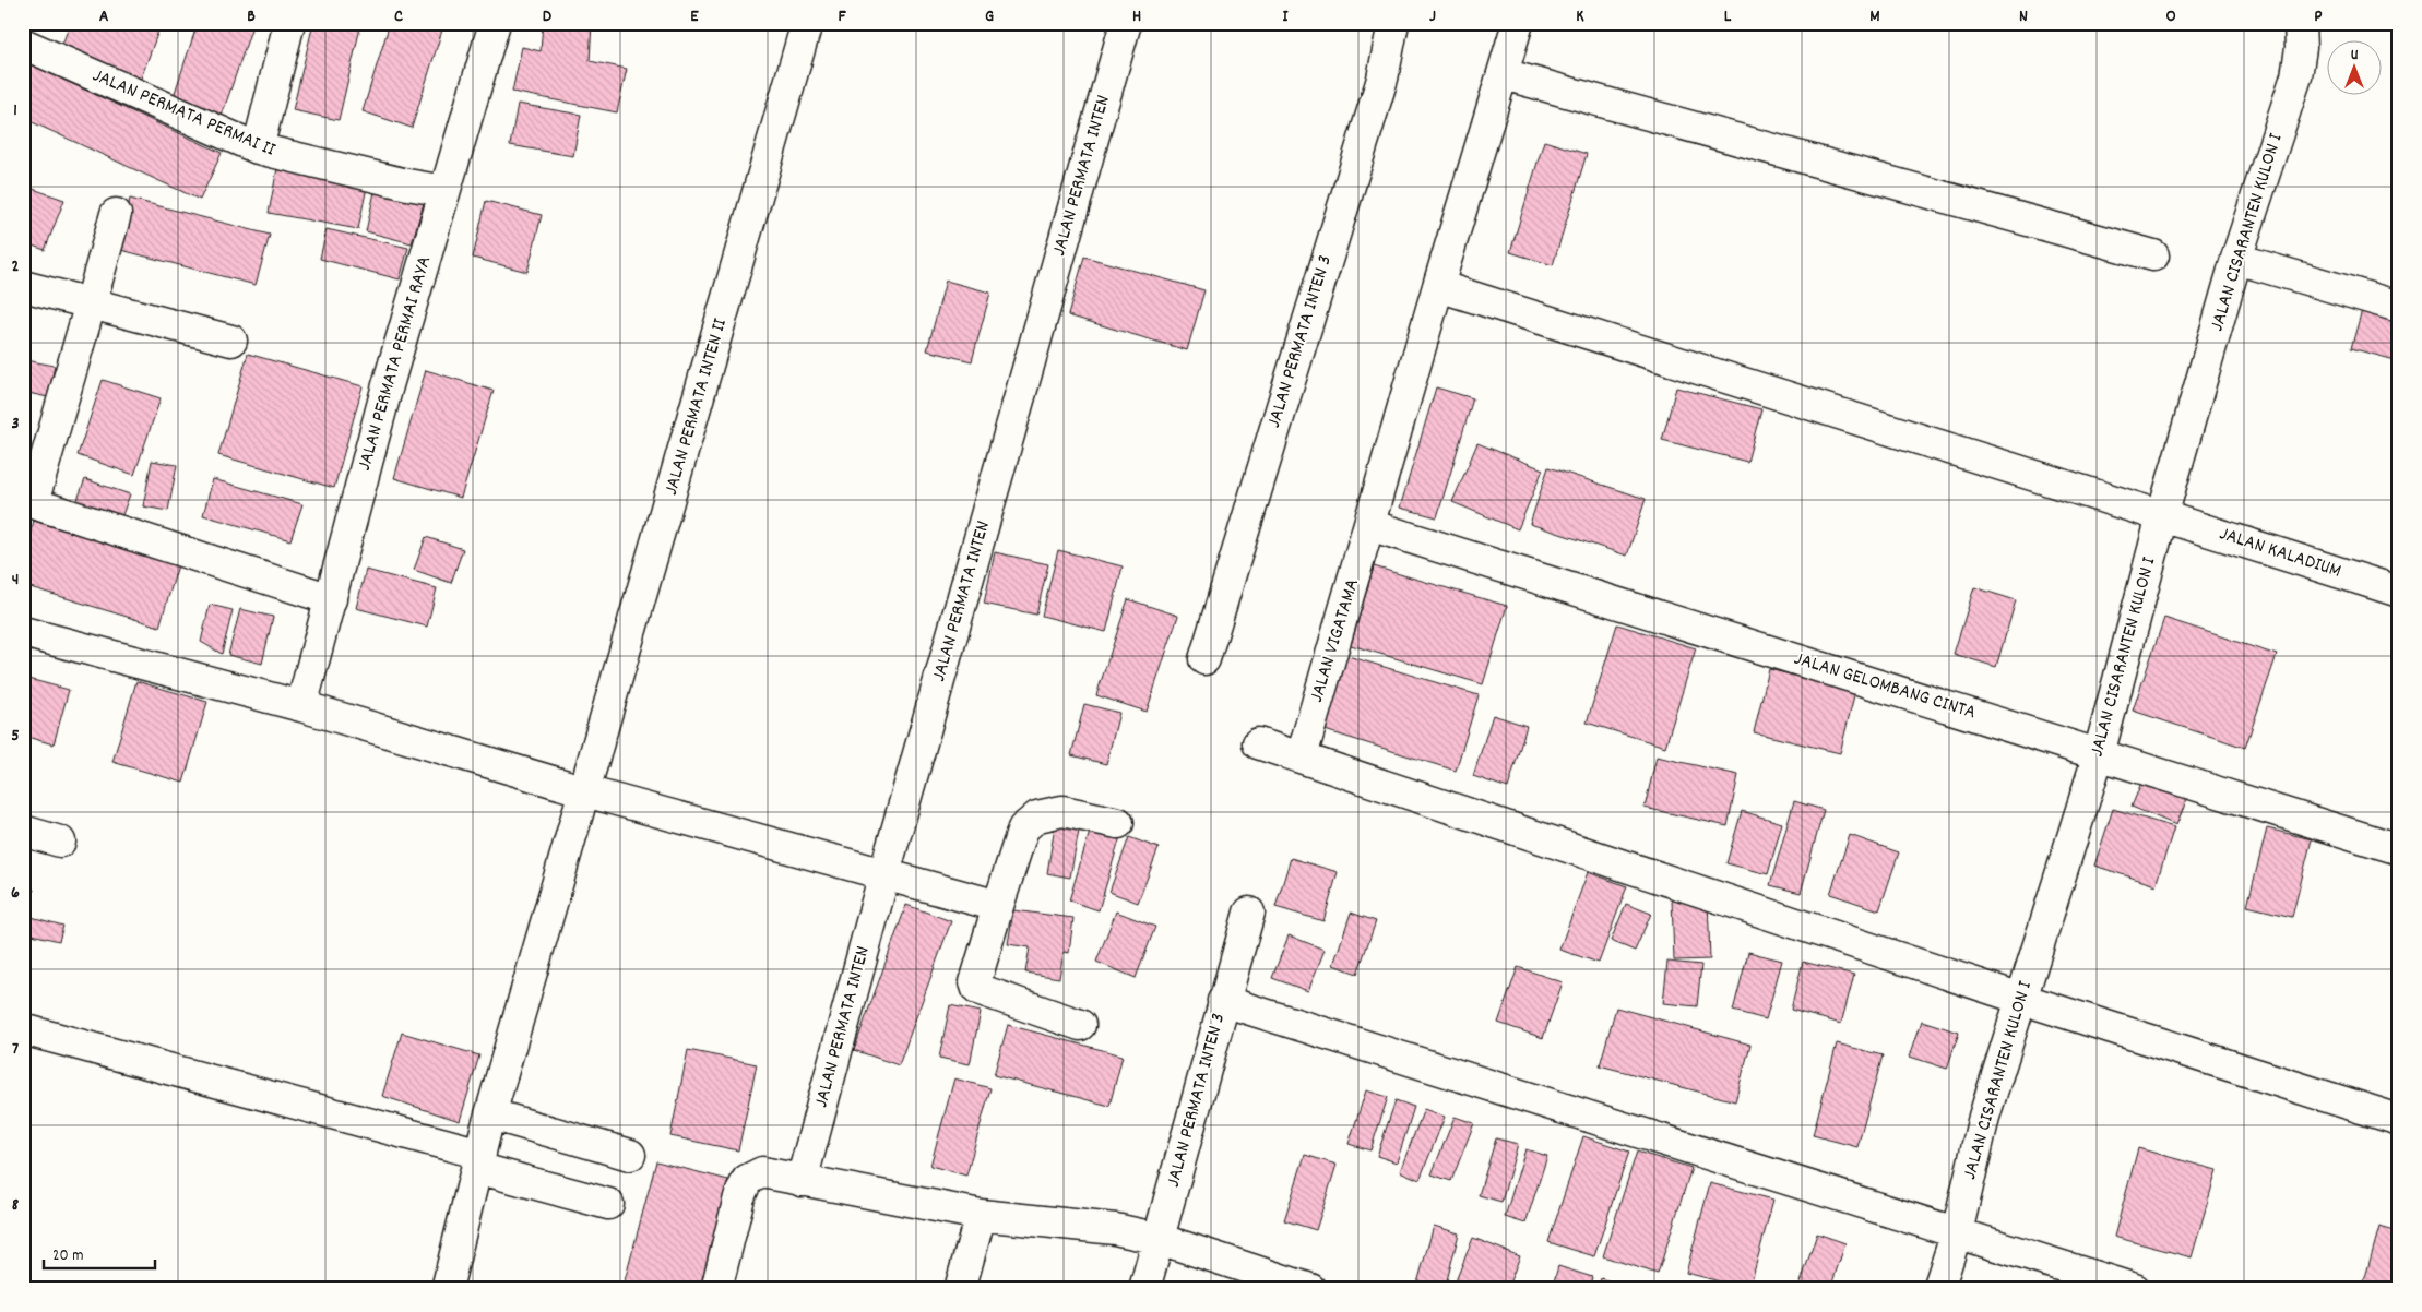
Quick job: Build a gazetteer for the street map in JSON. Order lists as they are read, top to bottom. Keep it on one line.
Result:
{"streets":{"street":["JALAN PERMATA PERMAI II","JALAN PERMATA INTEN","JALAN CISARANTEN KULON I","JALAN PERMATA INTEN 3","JALAN PERMATA PERMAI RAYA","JALAN PERMATA INTEN II","JALAN KALADIUM","JALAN VIGATAMA","JALAN GELOMBANG CINTA"]},"crossings":[["JALAN PERMATA PERMAI II","JALAN PERMATA PERMAI RAYA"],["JALAN CISARANTEN KULON I","JALAN KALADIUM"],["JALAN CISARANTEN KULON I","JALAN GELOMBANG CINTA"],["JALAN KALADIUM","JALAN VIGATAMA"],["JALAN VIGATAMA","JALAN GELOMBANG CINTA"]],"scale_bar":"20 m","north":"top","grid":{"columns":["A","B","C","D","E","F","G","H","I","J","K","L","M","N","O","P"],"rows":["1","2","3","4","5","6","7","8"]}}
